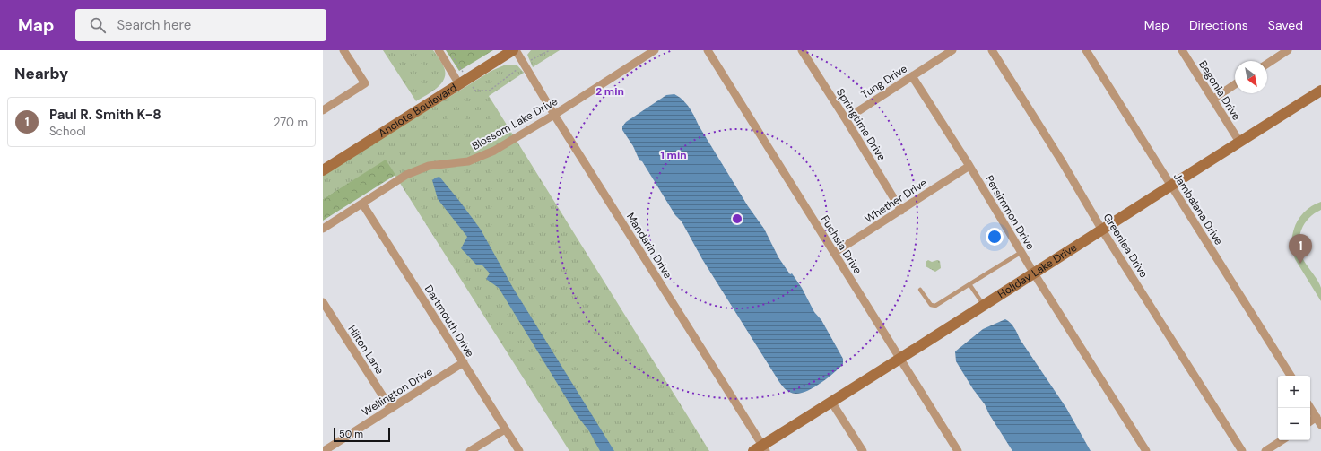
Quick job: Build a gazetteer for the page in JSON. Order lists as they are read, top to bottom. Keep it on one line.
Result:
{"streets":{"street":["Tung Drive","Begonia Drive","Anclote Boulevard","Blossom Lake Drive","Springtime Drive","Whether Drive","Jambalana Drive","Persimmon Drive","Fuchsia Drive","Mandarin Drive","Greenlea Drive","Holiday Lake Drive","Dartmouth Drive","Hilton Lane","Wellington Drive"]},"crossings":[["Tung Drive","Springtime Drive"],["Tung Drive","Persimmon Drive"],["Begonia Drive","Holiday Lake Drive"],["Blossom Lake Drive","Mandarin Drive"],["Blossom Lake Drive","Dartmouth Drive"],["Springtime Drive","Whether Drive"],["Whether Drive","Persimmon Drive"],["Whether Drive","Fuchsia Drive"],["Jambalana Drive","Holiday Lake Drive"],["Persimmon Drive","Holiday Lake Drive"],["Fuchsia Drive","Holiday Lake Drive"],["Mandarin Drive","Holiday Lake Drive"],["Greenlea Drive","Holiday Lake Drive"],["Dartmouth Drive","Wellington Drive"],["Hilton Lane","Wellington Drive"]],"scale_bar":"50 m","north":"bottom right","page":{"header":"Map","search":"Search here","nav":["Map","Directions","Saved"],"heading":"Nearby","list":[{"mark":"1","name":"Paul R. Smith K-8","note":"School","value":"270 m"}],"pins":"1","map_buttons":["+","−"],"scale":"50 m"},"rings":["2 min","1 min"]}
